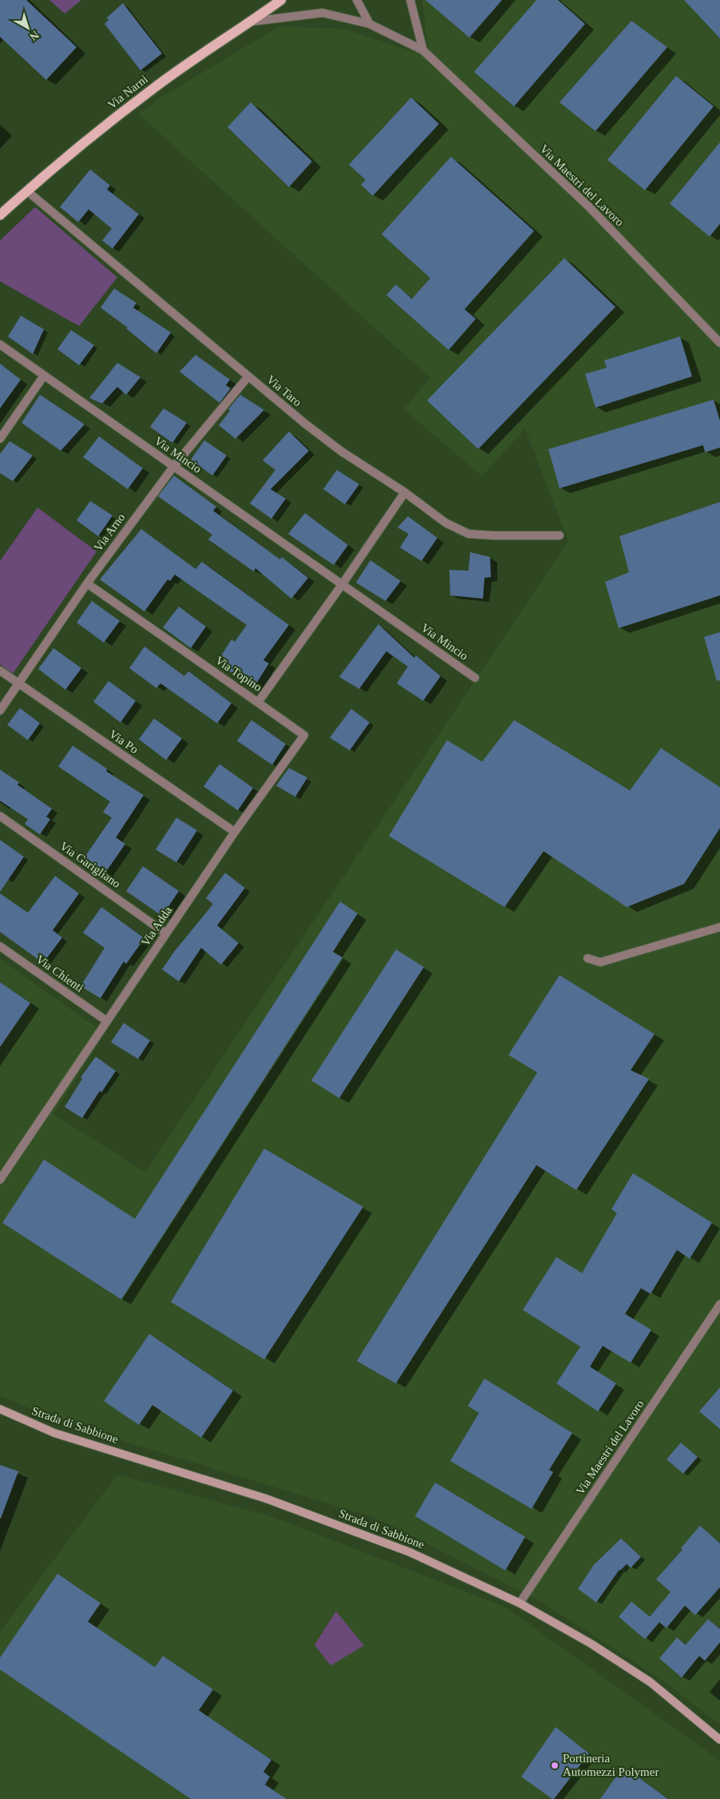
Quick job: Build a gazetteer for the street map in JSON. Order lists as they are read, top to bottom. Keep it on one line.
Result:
{"streets":{"main road":["Via Narni","Strada di Sabbione"],"street":["Via Maestri del Lavoro","Via Taro","Via Mincio","Via Arno","Via Topino","Via Po","Via Garigliano","Via Adda","Via Chienti"]},"crossings":[["Via Narni","Via Maestri del Lavoro"],["Via Narni","Via Taro"],["Via Maestri del Lavoro","Strada di Sabbione"],["Via Taro","Via Arno"],["Via Mincio","Via Arno"],["Via Mincio","Via Topino"],["Via Arno","Via Topino"],["Via Arno","Via Po"],["Via Topino","Via Adda"],["Via Po","Via Adda"],["Via Garigliano","Via Adda"],["Via Adda","Via Chienti"]],"places":["Portineria Automezzi Polymer"],"north":"bottom right"}
